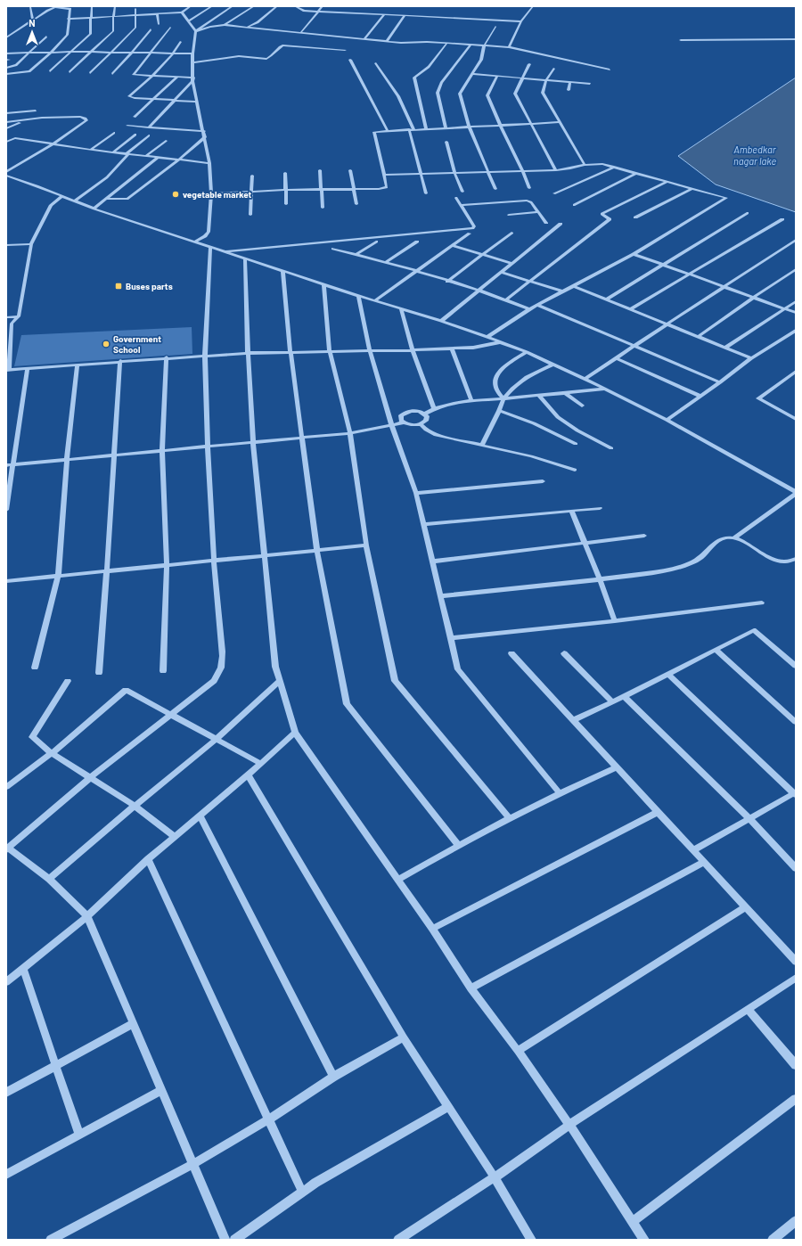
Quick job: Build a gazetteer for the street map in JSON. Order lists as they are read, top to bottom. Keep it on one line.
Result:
{"water":["Ambedkar nagar lake"],"places":{"other":["vegetable market","Government School"],"transit":["Buses parts"]},"north":"top"}
